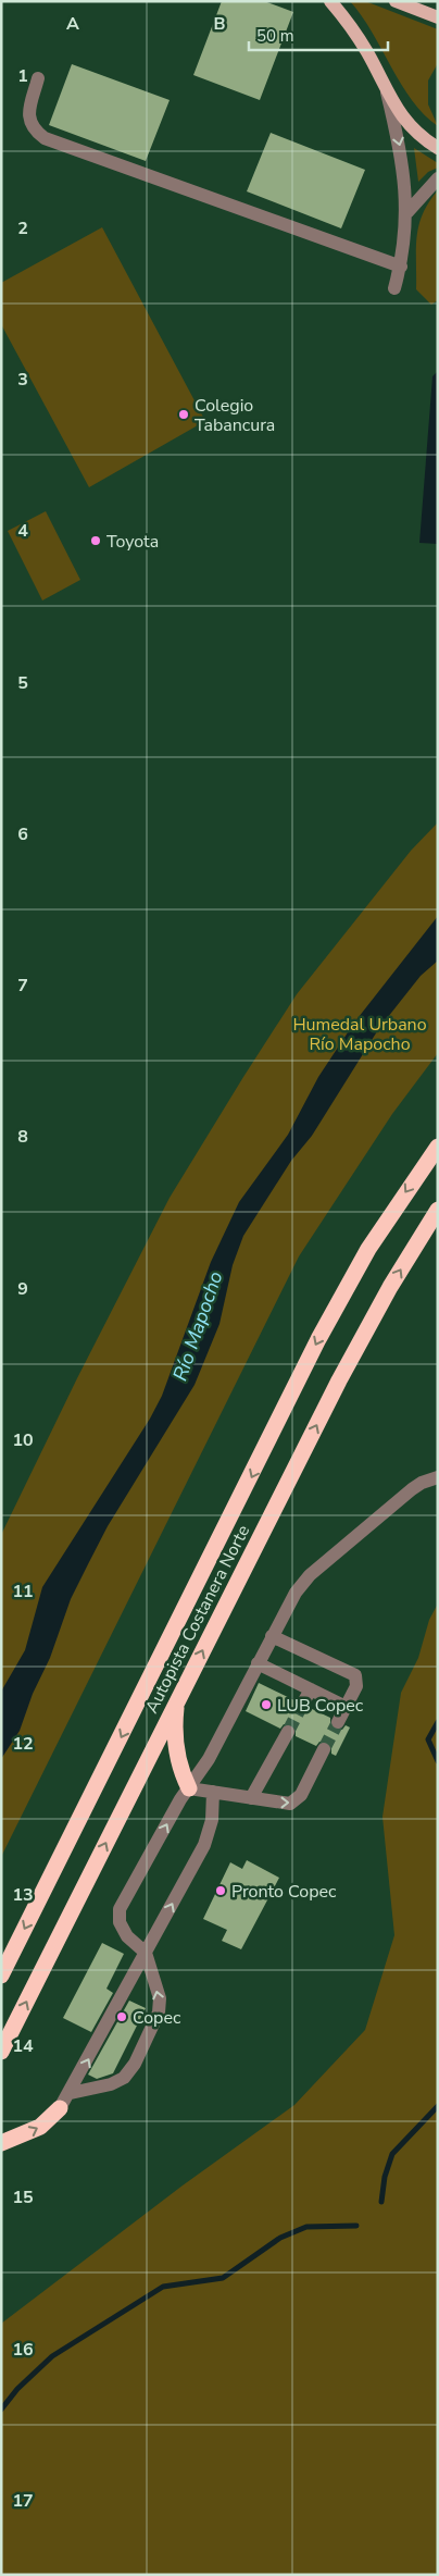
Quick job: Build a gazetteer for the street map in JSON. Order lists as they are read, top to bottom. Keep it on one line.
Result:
{"streets":{"highway":["Autopista Costanera Norte"]},"water":["Río Mapocho"],"parks":["Humedal Urbano Río Mapocho"],"places":["Colegio Tabancura","Toyota","LUB Copec","Pronto Copec","Copec"],"scale_bar":"50 m","grid":{"columns":["A","B"],"rows":["1","2","3","4","5","6","7","8","9","10","11","12","13","14","15","16","17"]}}
